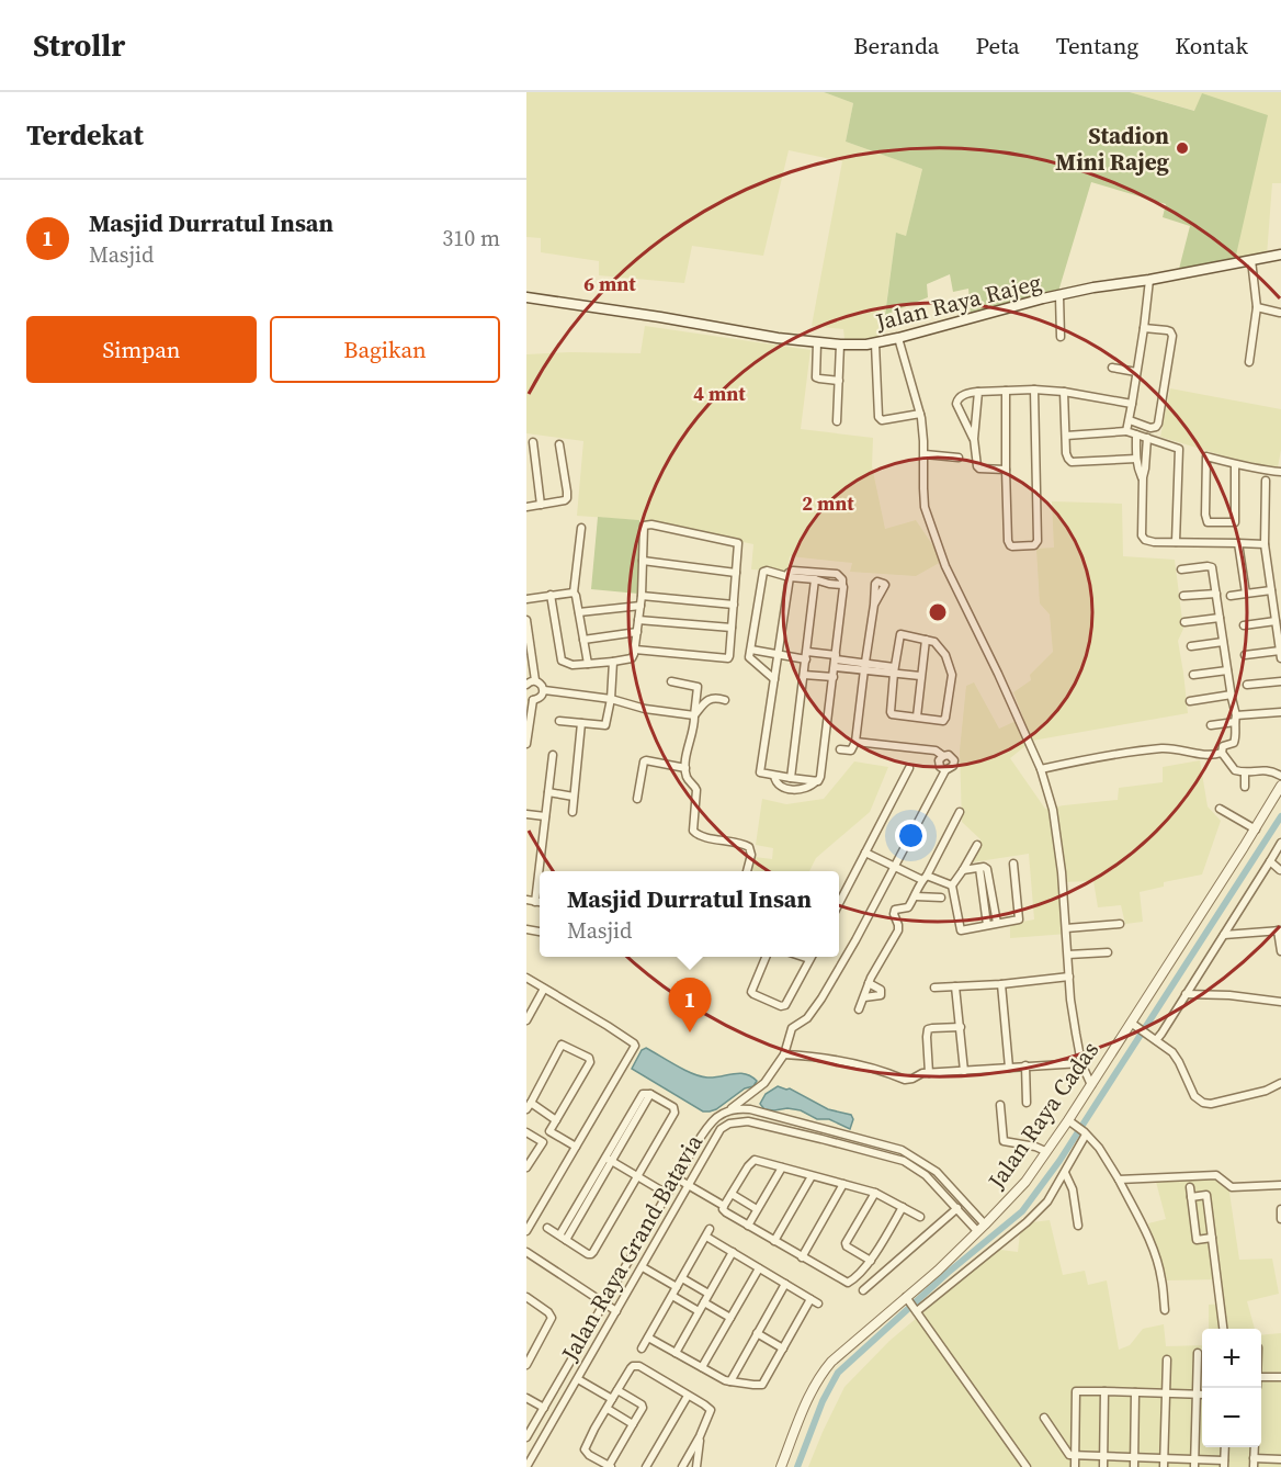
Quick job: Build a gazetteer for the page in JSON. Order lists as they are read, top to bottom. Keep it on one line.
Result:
{"streets":{"main road":["Jalan Raya Rajeg"],"street":["Jalan Raya Cadas","Jalan Raya Grand Batavia"]},"crossings":[["Jalan Raya Cadas","Jalan Raya Grand Batavia"]],"places":["Stadion Mini Rajeg"],"page":{"header":"Strollr","nav":["Beranda","Peta","Tentang","Kontak"],"heading":"Terdekat","list":[{"mark":"1","name":"Masjid Durratul Insan","note":"Masjid","value":"310 m"}],"buttons":["Simpan","Bagikan"],"popup":["Masjid Durratul Insan","Masjid"],"pins":"1","map_buttons":["+","−"]},"rings":["6 mnt","4 mnt","2 mnt"]}
